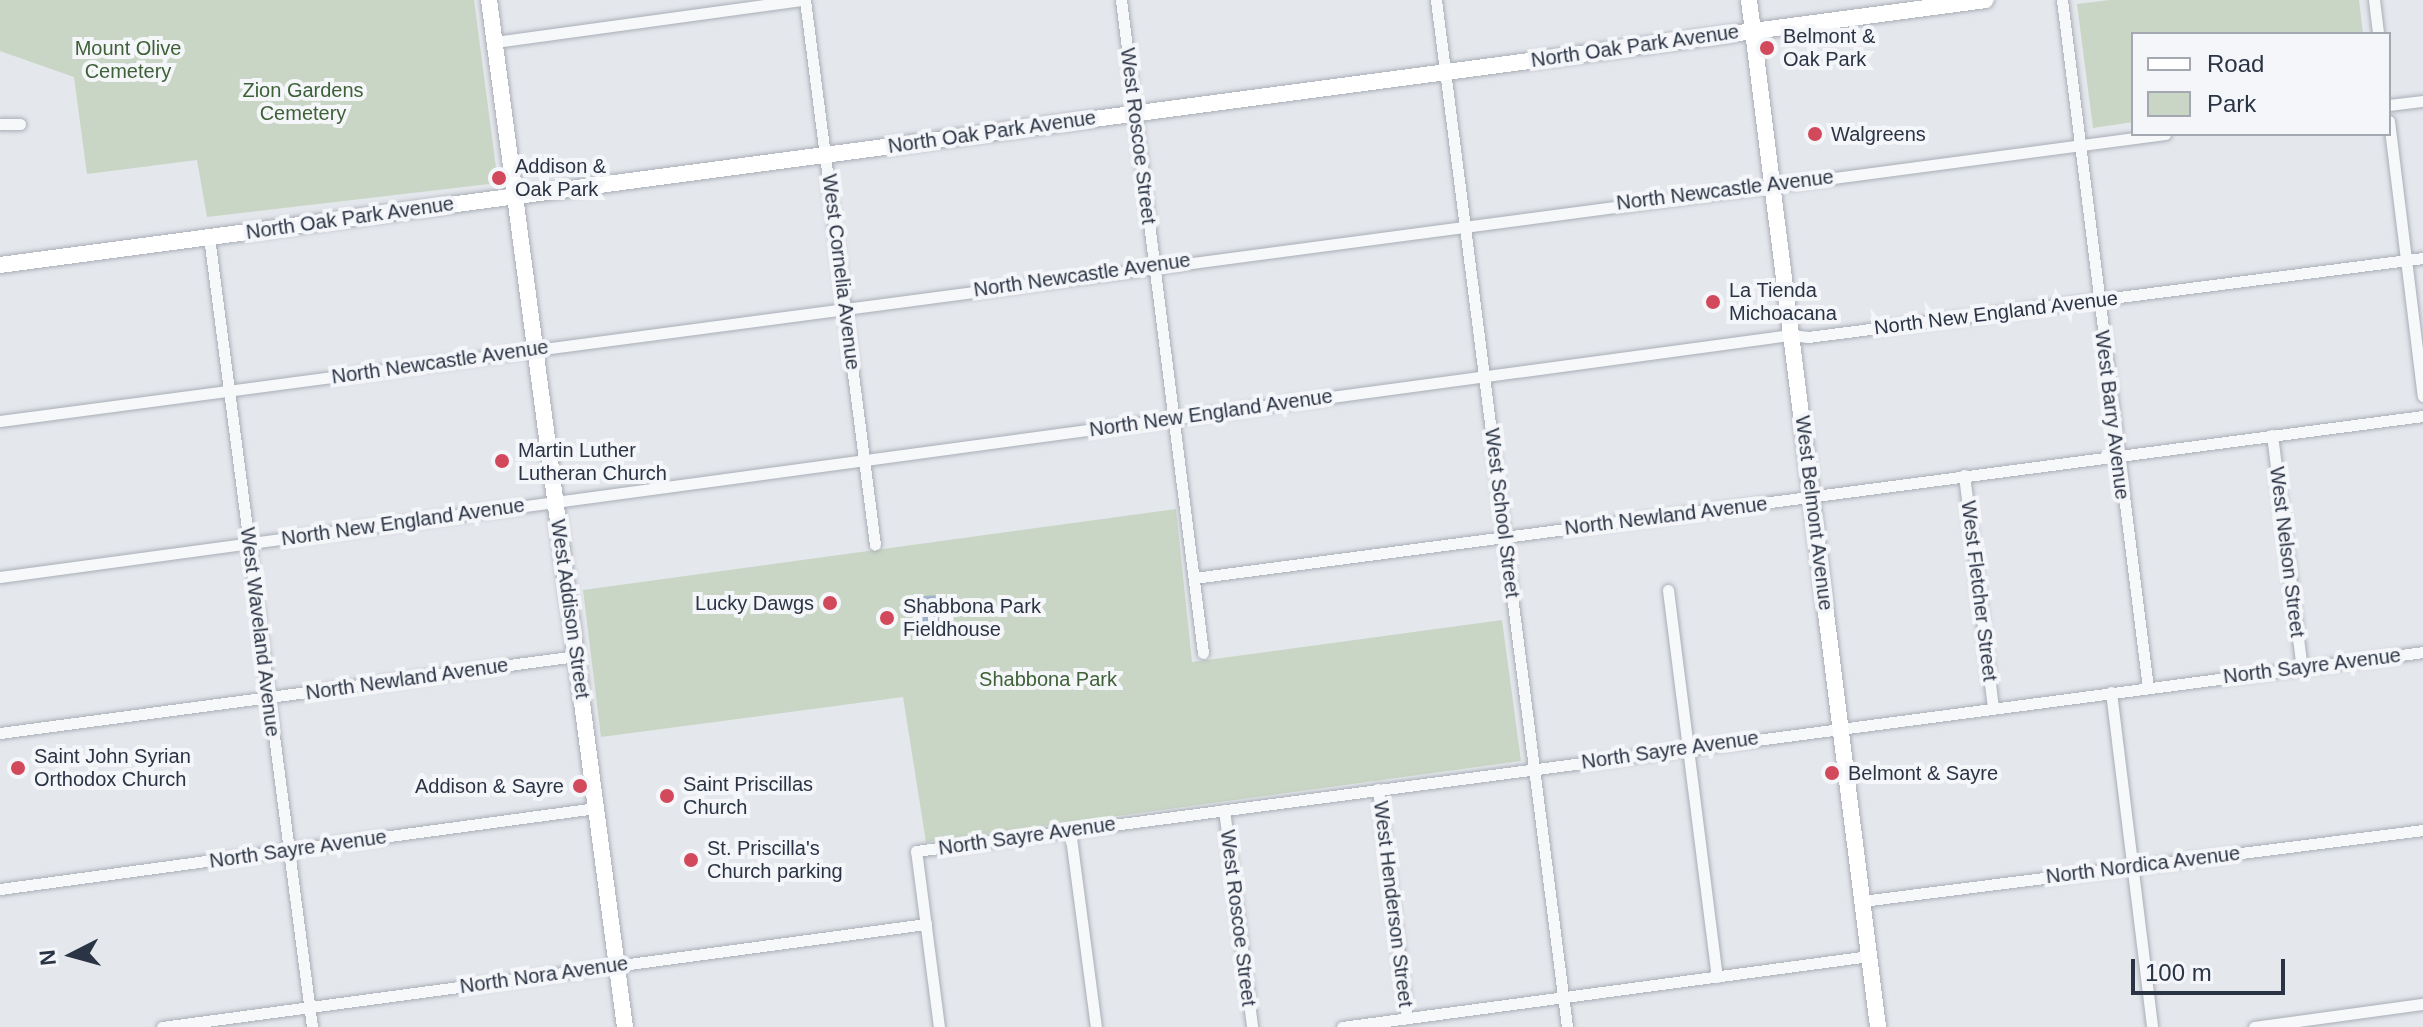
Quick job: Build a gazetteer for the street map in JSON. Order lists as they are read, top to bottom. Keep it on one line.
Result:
{"streets":{"street":["North Oak Park Avenue","West Roscoe Street","North Newcastle Avenue","West Cornelia Avenue","North New England Avenue","West Barry Avenue","West School Street","West Belmont Avenue","North Newland Avenue","West Nelson Street","West Fletcher Street","West Addison Street","West Waveland Avenue","North Sayre Avenue","North Nordica Avenue","West Henderson Street","North Nora Avenue"]},"crossings":[["North Oak Park Avenue","West Roscoe Street"],["North Oak Park Avenue","West Cornelia Avenue"],["North Oak Park Avenue","West School Street"],["North Oak Park Avenue","West Belmont Avenue"],["North Oak Park Avenue","West Addison Street"],["North Oak Park Avenue","West Waveland Avenue"],["West Roscoe Street","North Newcastle Avenue"],["West Roscoe Street","North New England Avenue"],["West Roscoe Street","North Newland Avenue"],["West Roscoe Street","North Sayre Avenue"],["North Newcastle Avenue","West Cornelia Avenue"],["North Newcastle Avenue","West Barry Avenue"],["North Newcastle Avenue","West School Street"],["North Newcastle Avenue","West Belmont Avenue"],["North Newcastle Avenue","West Addison Street"],["North Newcastle Avenue","West Waveland Avenue"],["West Cornelia Avenue","North New England Avenue"],["North New England Avenue","West Barry Avenue"],["North New England Avenue","West School Street"],["North New England Avenue","West Belmont Avenue"],["North New England Avenue","West Addison Street"],["North New England Avenue","West Waveland Avenue"],["West Barry Avenue","North Newland Avenue"],["West Barry Avenue","North Sayre Avenue"],["West School Street","North Newland Avenue"],["West School Street","North Sayre Avenue"],["West Belmont Avenue","North Newland Avenue"],["West Belmont Avenue","North Sayre Avenue"],["West Belmont Avenue","North Nordica Avenue"],["North Newland Avenue","West Nelson Street"],["North Newland Avenue","West Fletcher Street"],["North Newland Avenue","West Addison Street"],["North Newland Avenue","West Waveland Avenue"],["West Nelson Street","North Sayre Avenue"],["West Fletcher Street","North Sayre Avenue"],["West Addison Street","North Sayre Avenue"],["West Addison Street","North Nora Avenue"],["West Waveland Avenue","North Sayre Avenue"],["West Waveland Avenue","North Nora Avenue"],["North Sayre Avenue","West Henderson Street"],["North Sayre Avenue","North Nora Avenue"]],"parks":["Mount Olive Cemetery","Zion Gardens Cemetery","Shabbona Park"],"places":["Belmont & Oak Park","Walgreens","Addison & Oak Park","La Tienda Michoacana","Martin Luther Lutheran Church","Lucky Dawgs","Shabbona Park Fieldhouse","Saint John Syrian Orthodox Church","Belmont & Sayre","Addison & Sayre","Saint Priscillas Church","St. Priscilla's Church parking"],"legend":["Road","Park"],"scale_bar":"100 m","north":"left"}
